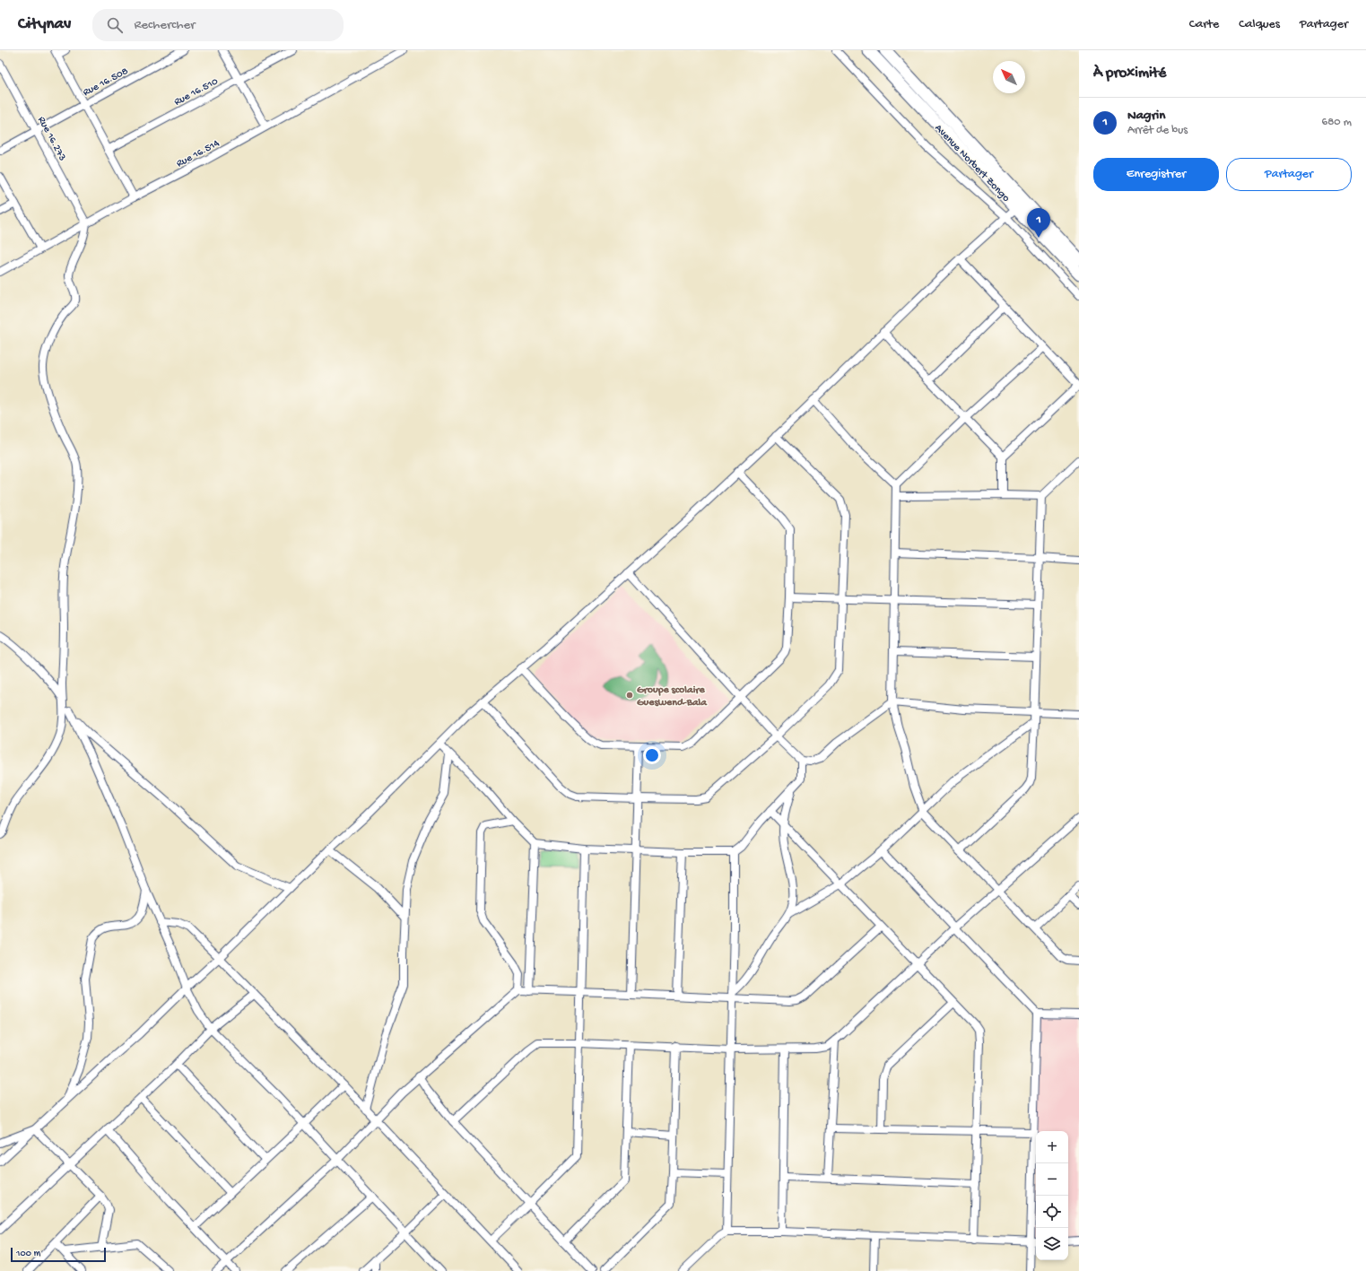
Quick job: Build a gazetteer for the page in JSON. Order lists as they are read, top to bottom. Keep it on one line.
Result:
{"streets":{"main road":["Avenue Norbert Zongo"],"street":["Rue 16.508","Rue 16.510","Rue 16.273","Rue 16.514"]},"crossings":[["Rue 16.508","Rue 16.273"],["Rue 16.273","Rue 16.514"]],"places":["Groupe scolaire Gueswend-Bala"],"scale_bar":"100 m","north":"top left","page":{"header":"Citynav","search":"Rechercher","nav":["Carte","Calques","Partager"],"heading":"À proximité","list":[{"mark":"1","name":"Nagrin","note":"Arrêt de bus","value":"680 m"}],"buttons":["Enregistrer","Partager"],"pins":"1","map_buttons":["+","−"],"scale":"100 m"}}
